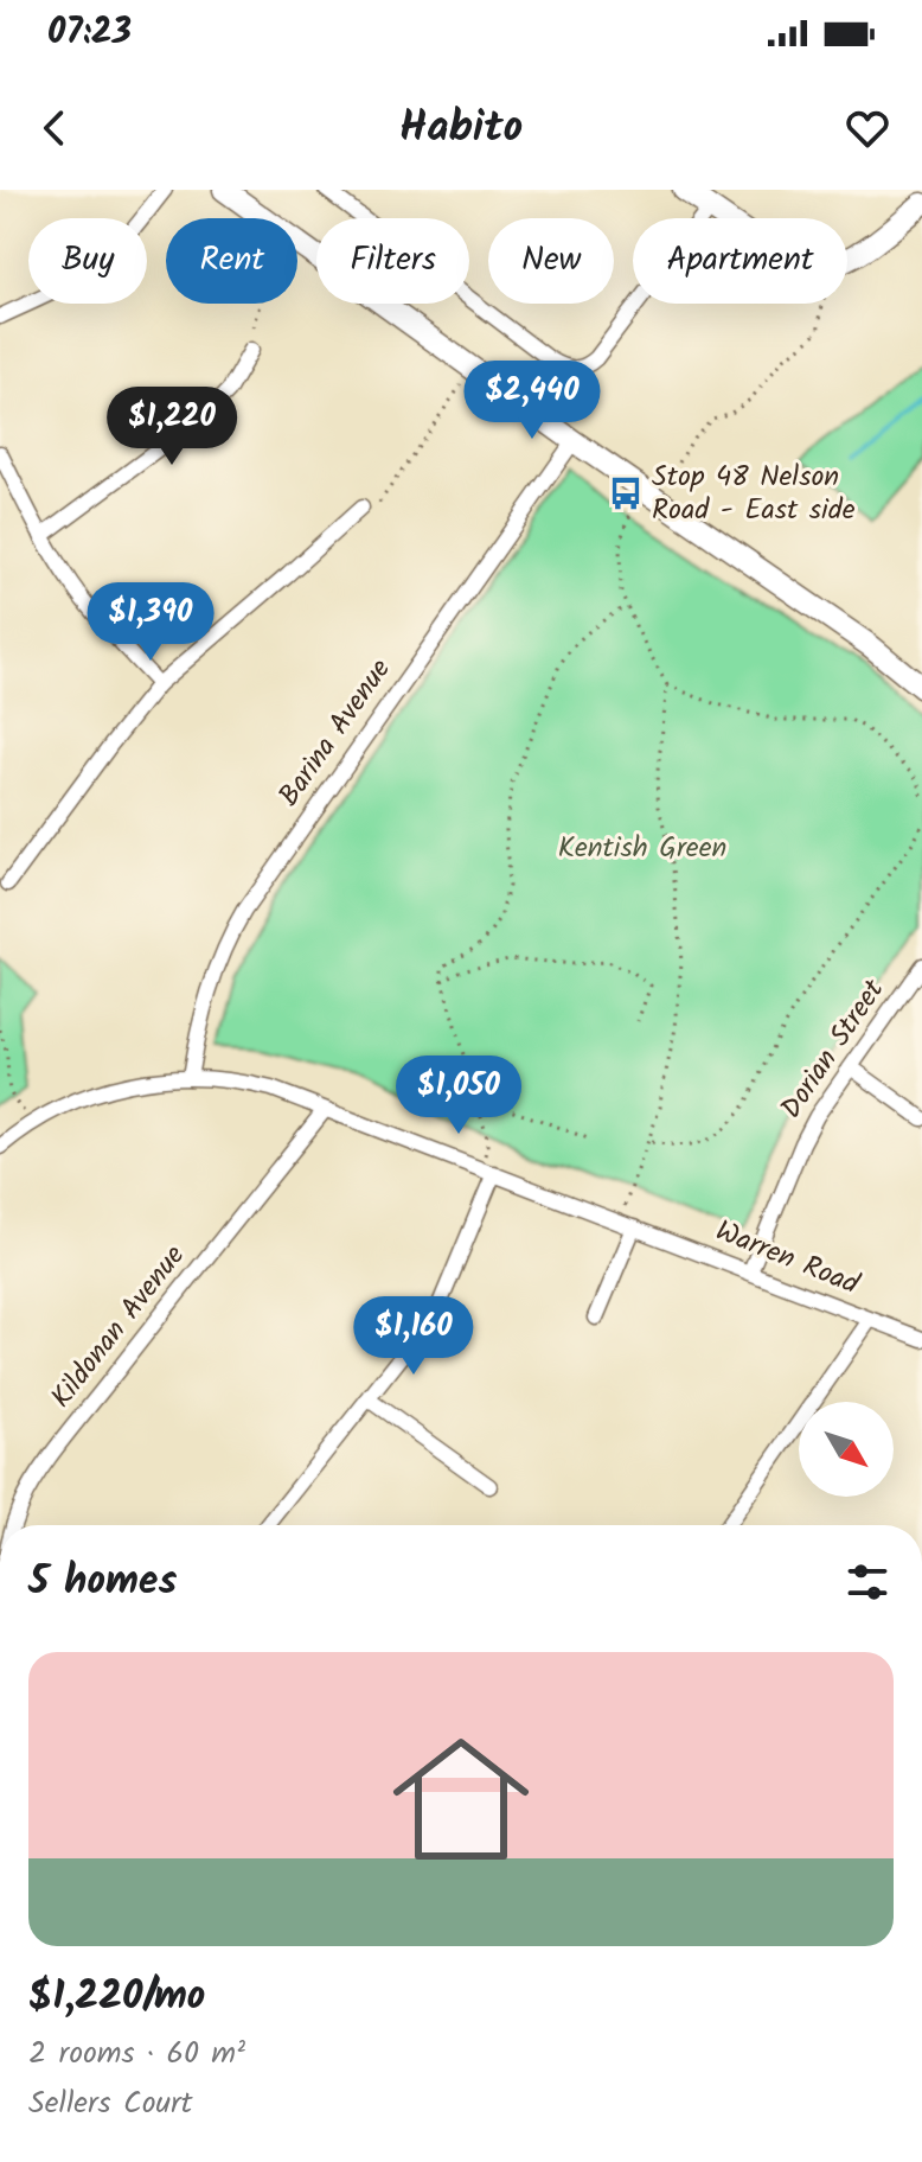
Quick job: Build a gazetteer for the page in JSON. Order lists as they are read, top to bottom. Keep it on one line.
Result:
{"streets":{"street":["Barina Avenue","Dorian Street","Warren Road","Kildonan Avenue"]},"crossings":[["Barina Avenue","Warren Road"],["Dorian Street","Warren Road"],["Warren Road","Kildonan Avenue"]],"parks":["Kentish Green"],"places":{"bus stop":["Stop 48 Nelson Road - East side"]},"north":"bottom right","page":{"status":"07:23","header":"Habito","chip":["Buy","Rent","Filters","New","Apartment"],"price":["$2,440","$1,220","$1,390","$1,050","$1,160"],"heading":"5 homes","list":[{"name":"$1,220/mo","note":"2 rooms · 60 m² · Sellers Court"}]}}
